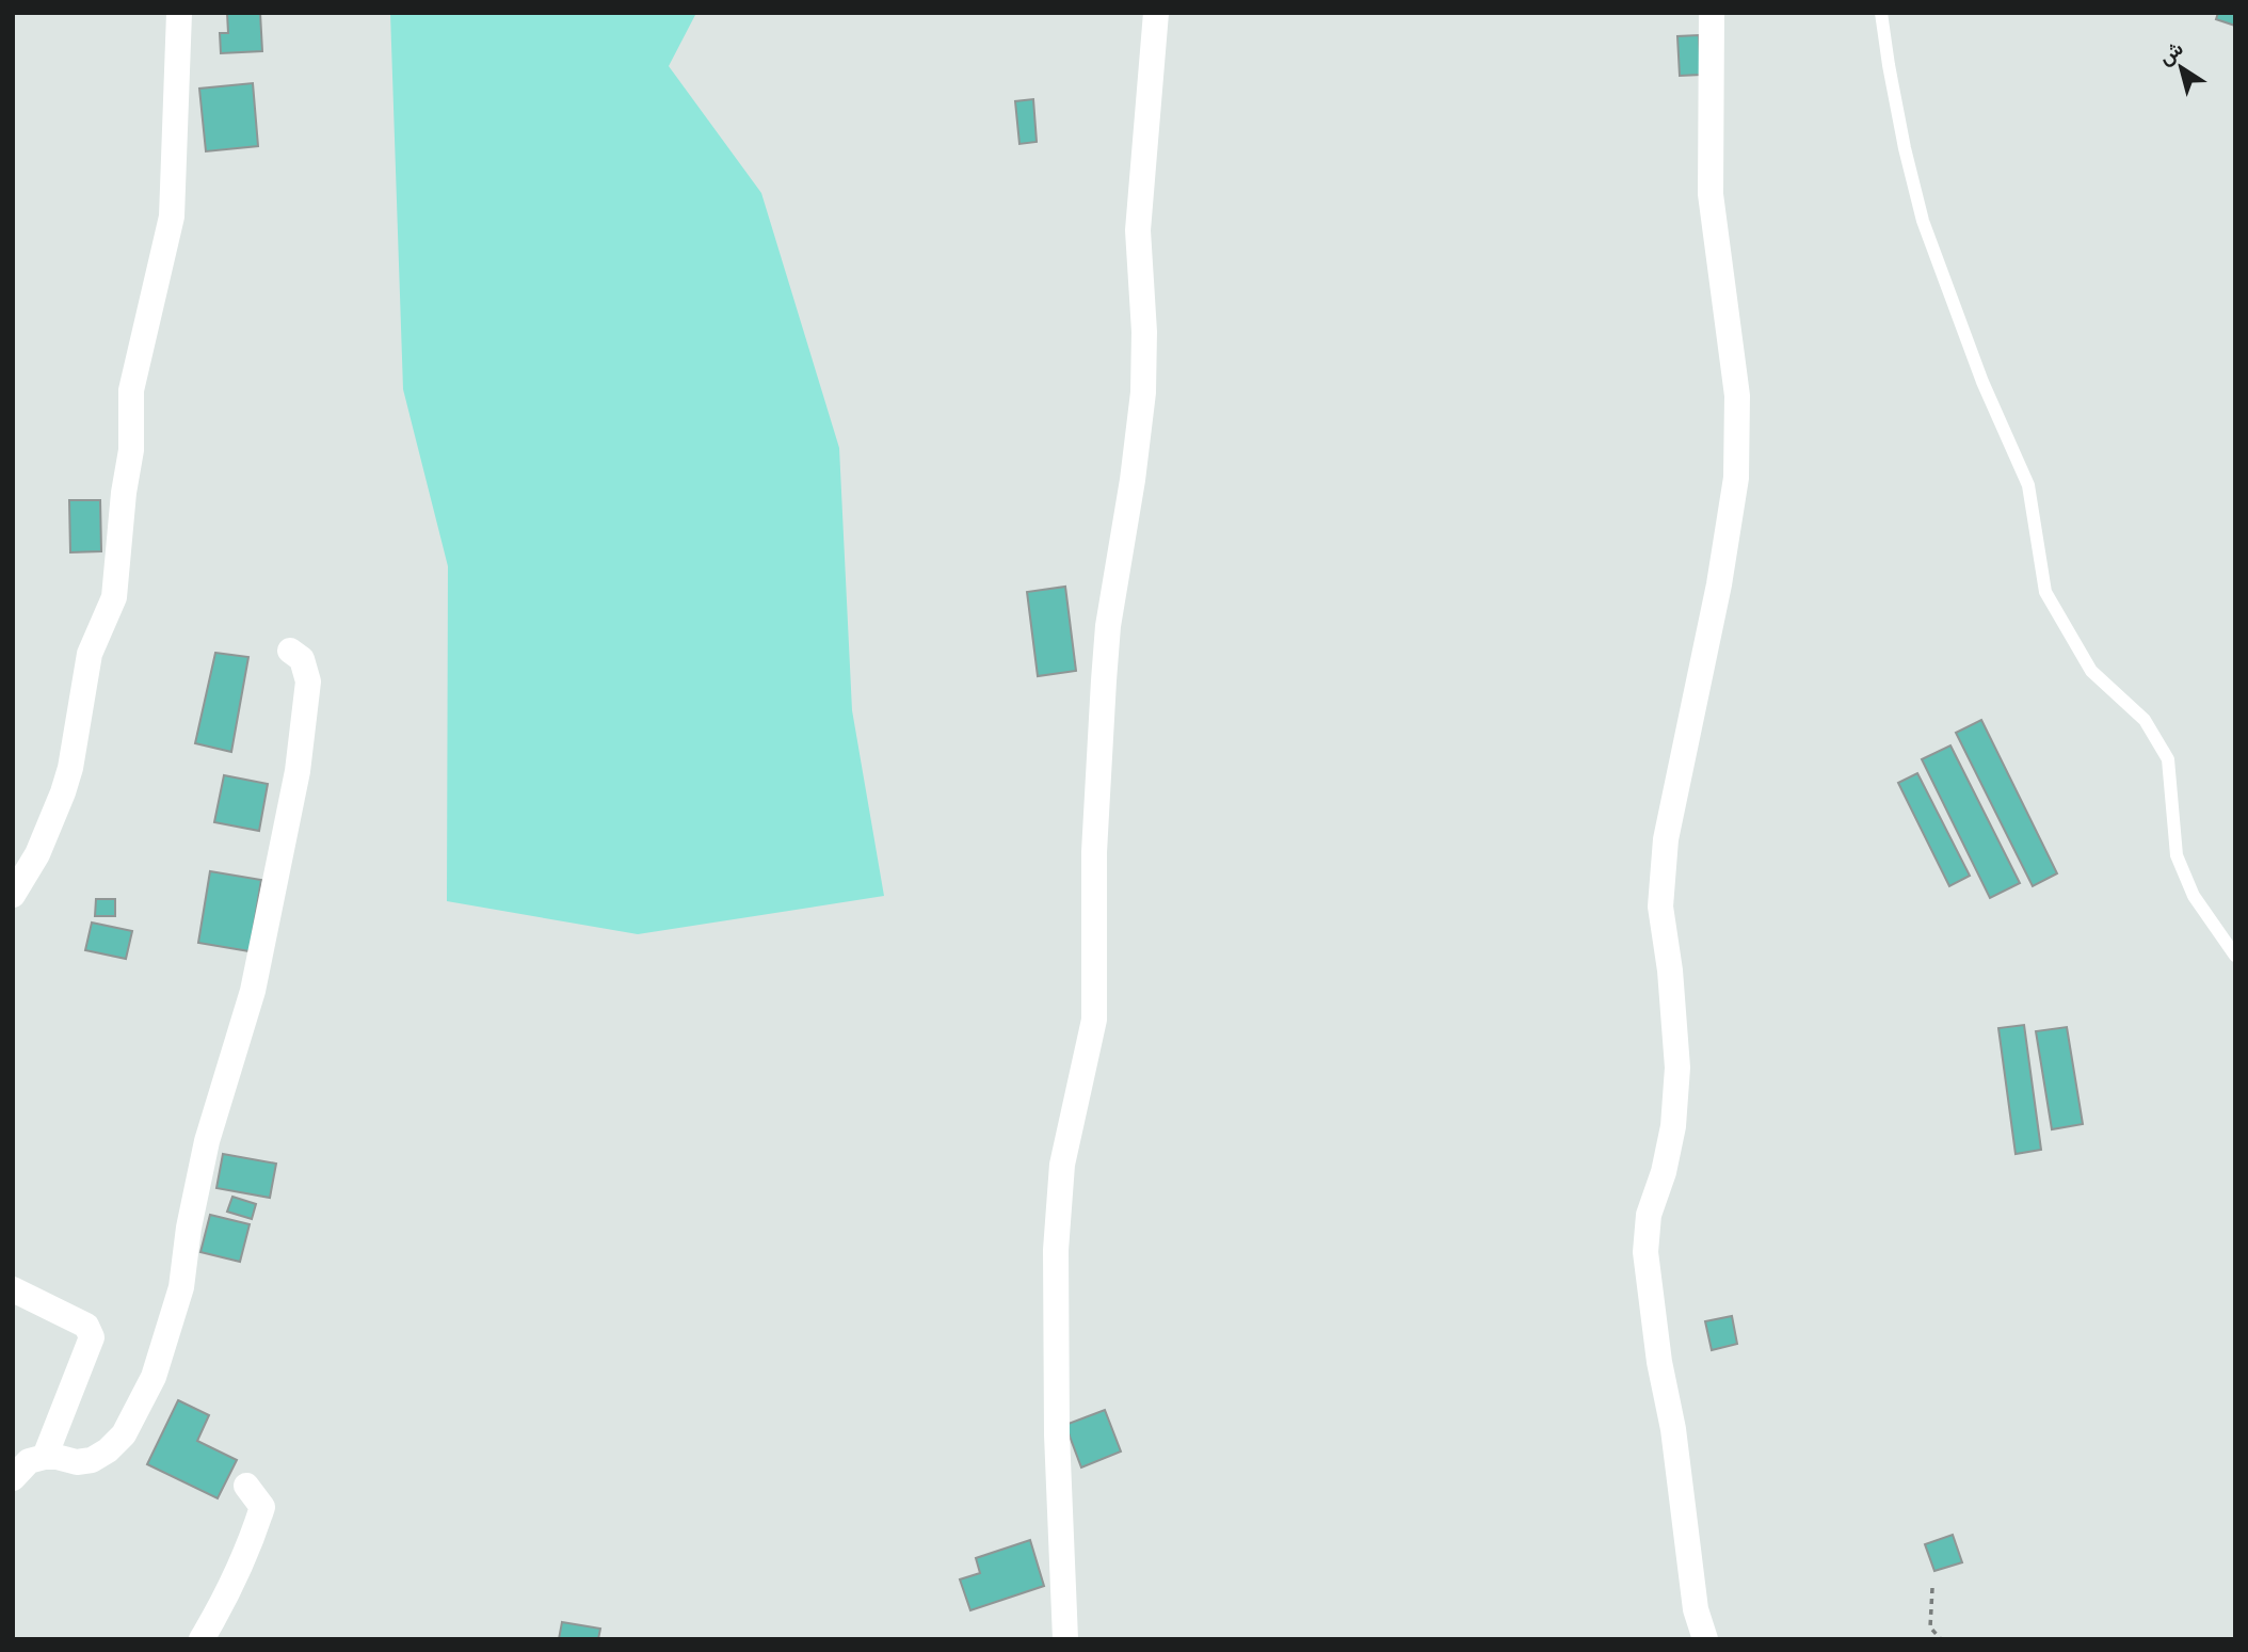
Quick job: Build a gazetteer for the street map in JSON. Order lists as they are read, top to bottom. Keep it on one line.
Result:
{"north":"top left"}
